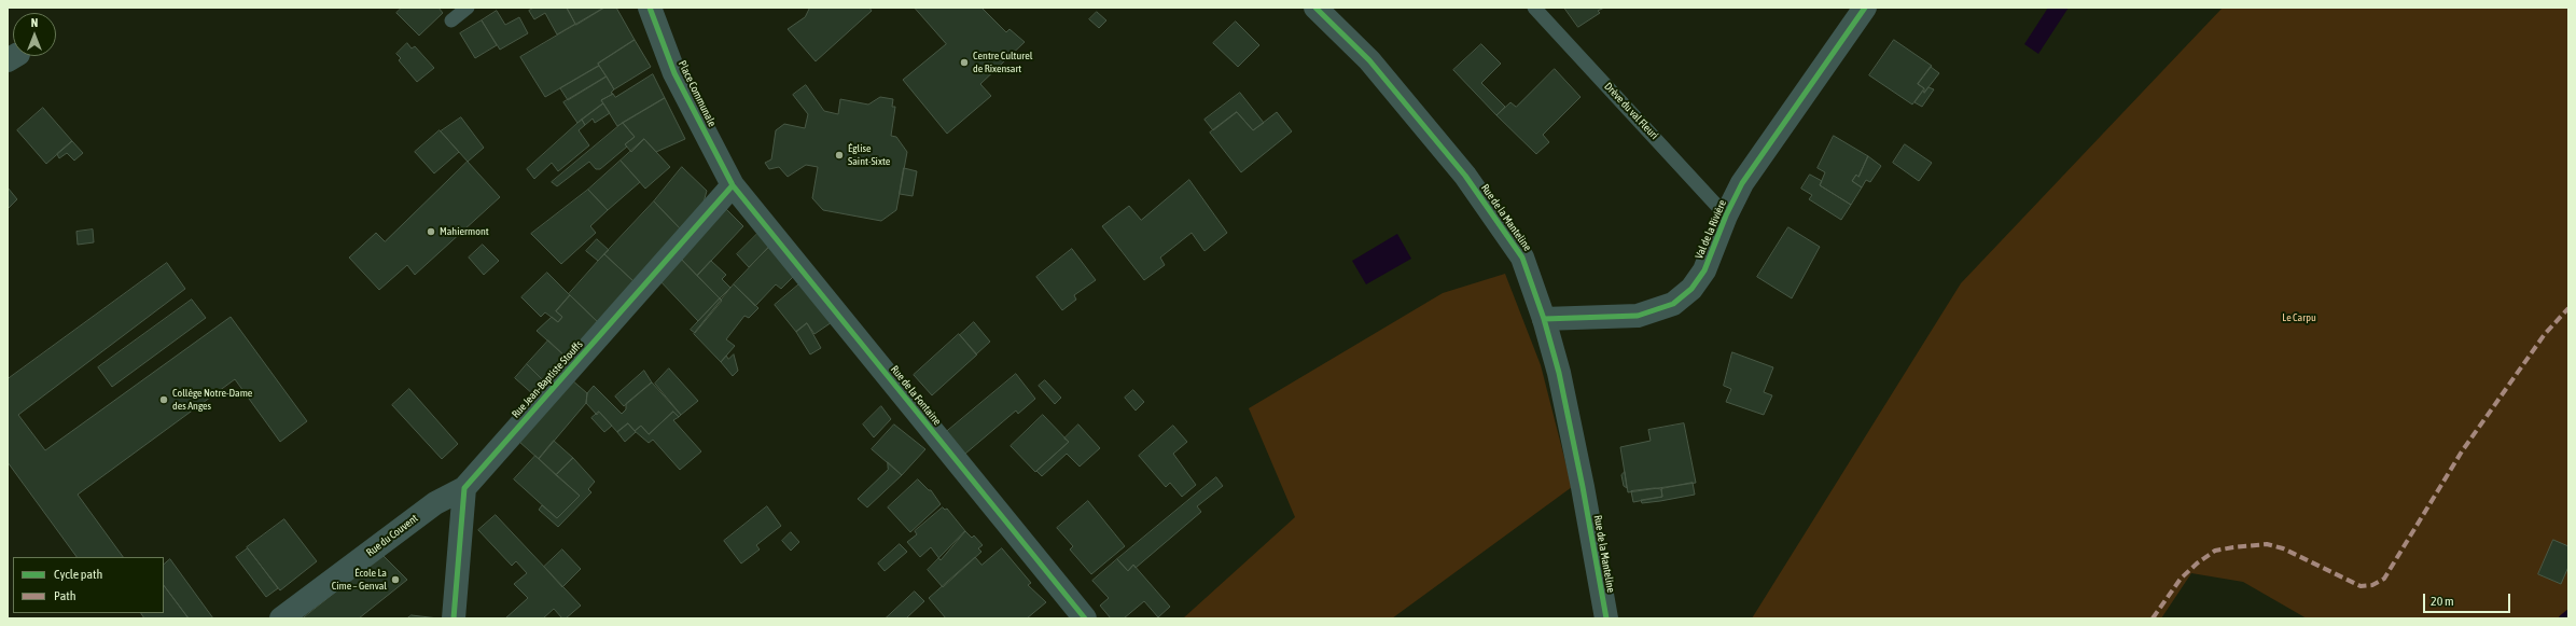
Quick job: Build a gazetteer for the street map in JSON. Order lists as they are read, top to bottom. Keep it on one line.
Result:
{"streets":{"street":["Place Communale","Rue de la Manteline","Val de la Rivière","Rue Jean-Baptiste Stouffs","Rue de la Fontaine","Rue du Couvent"],"lane":["Drève du val Fleuri"]},"crossings":[["Place Communale","Rue Jean-Baptiste Stouffs"],["Place Communale","Rue de la Fontaine"],["Drève du val Fleuri","Val de la Rivière"],["Rue de la Manteline","Val de la Rivière"],["Rue Jean-Baptiste Stouffs","Rue de la Fontaine"],["Rue Jean-Baptiste Stouffs","Rue du Couvent"]],"parks":["Le Carpu"],"places":["Centre Culturel de Rixensart","Église Saint-Sixte","Mahiermont","Collège Notre-Dame des Anges","École La Cime – Genval"],"legend":["Cycle path","Path"],"scale_bar":"20 m","north":"top"}
